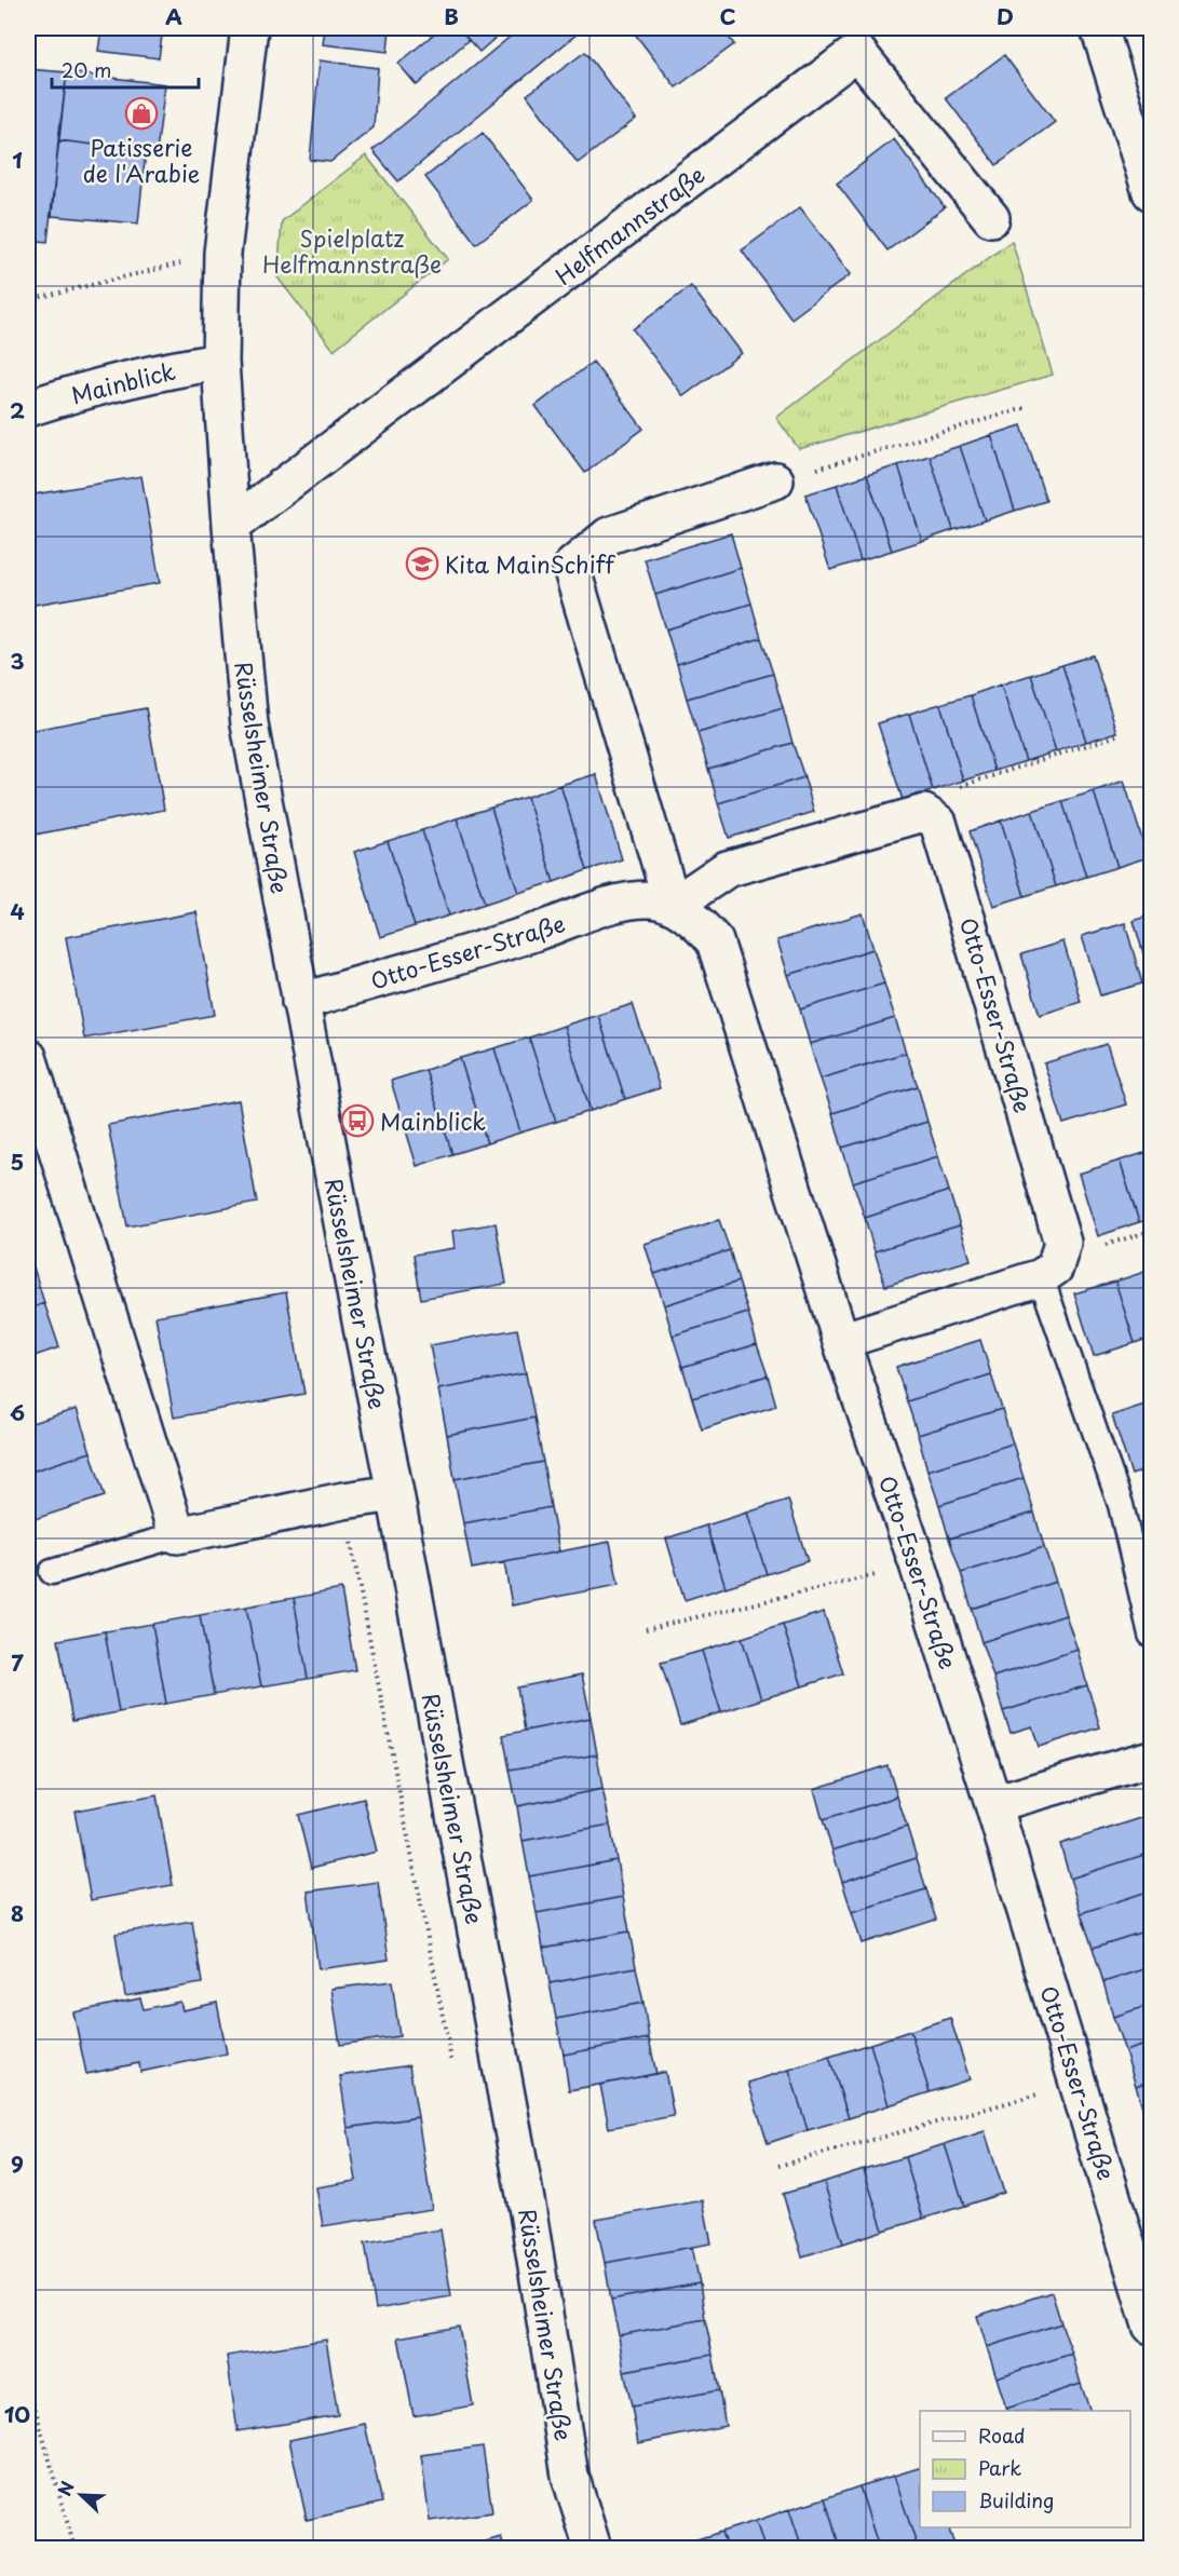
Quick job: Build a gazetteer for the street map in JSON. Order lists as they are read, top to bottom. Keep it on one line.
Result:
{"streets":{"street":["Helfmannstraße","Mainblick","Rüsselsheimer Straße","Otto-Esser-Straße"]},"crossings":[["Helfmannstraße","Rüsselsheimer Straße"],["Mainblick","Rüsselsheimer Straße"],["Rüsselsheimer Straße","Otto-Esser-Straße"]],"parks":["Spielplatz Helfmannstraße"],"places":{"shop":["Patisserie de l'Arabie"],"school or university":["Kita MainSchiff"],"bus stop":["Mainblick"]},"legend":["Road","Park","Building"],"scale_bar":"20 m","north":"top left","grid":{"columns":["A","B","C","D"],"rows":["1","2","3","4","5","6","7","8","9","10"]}}
